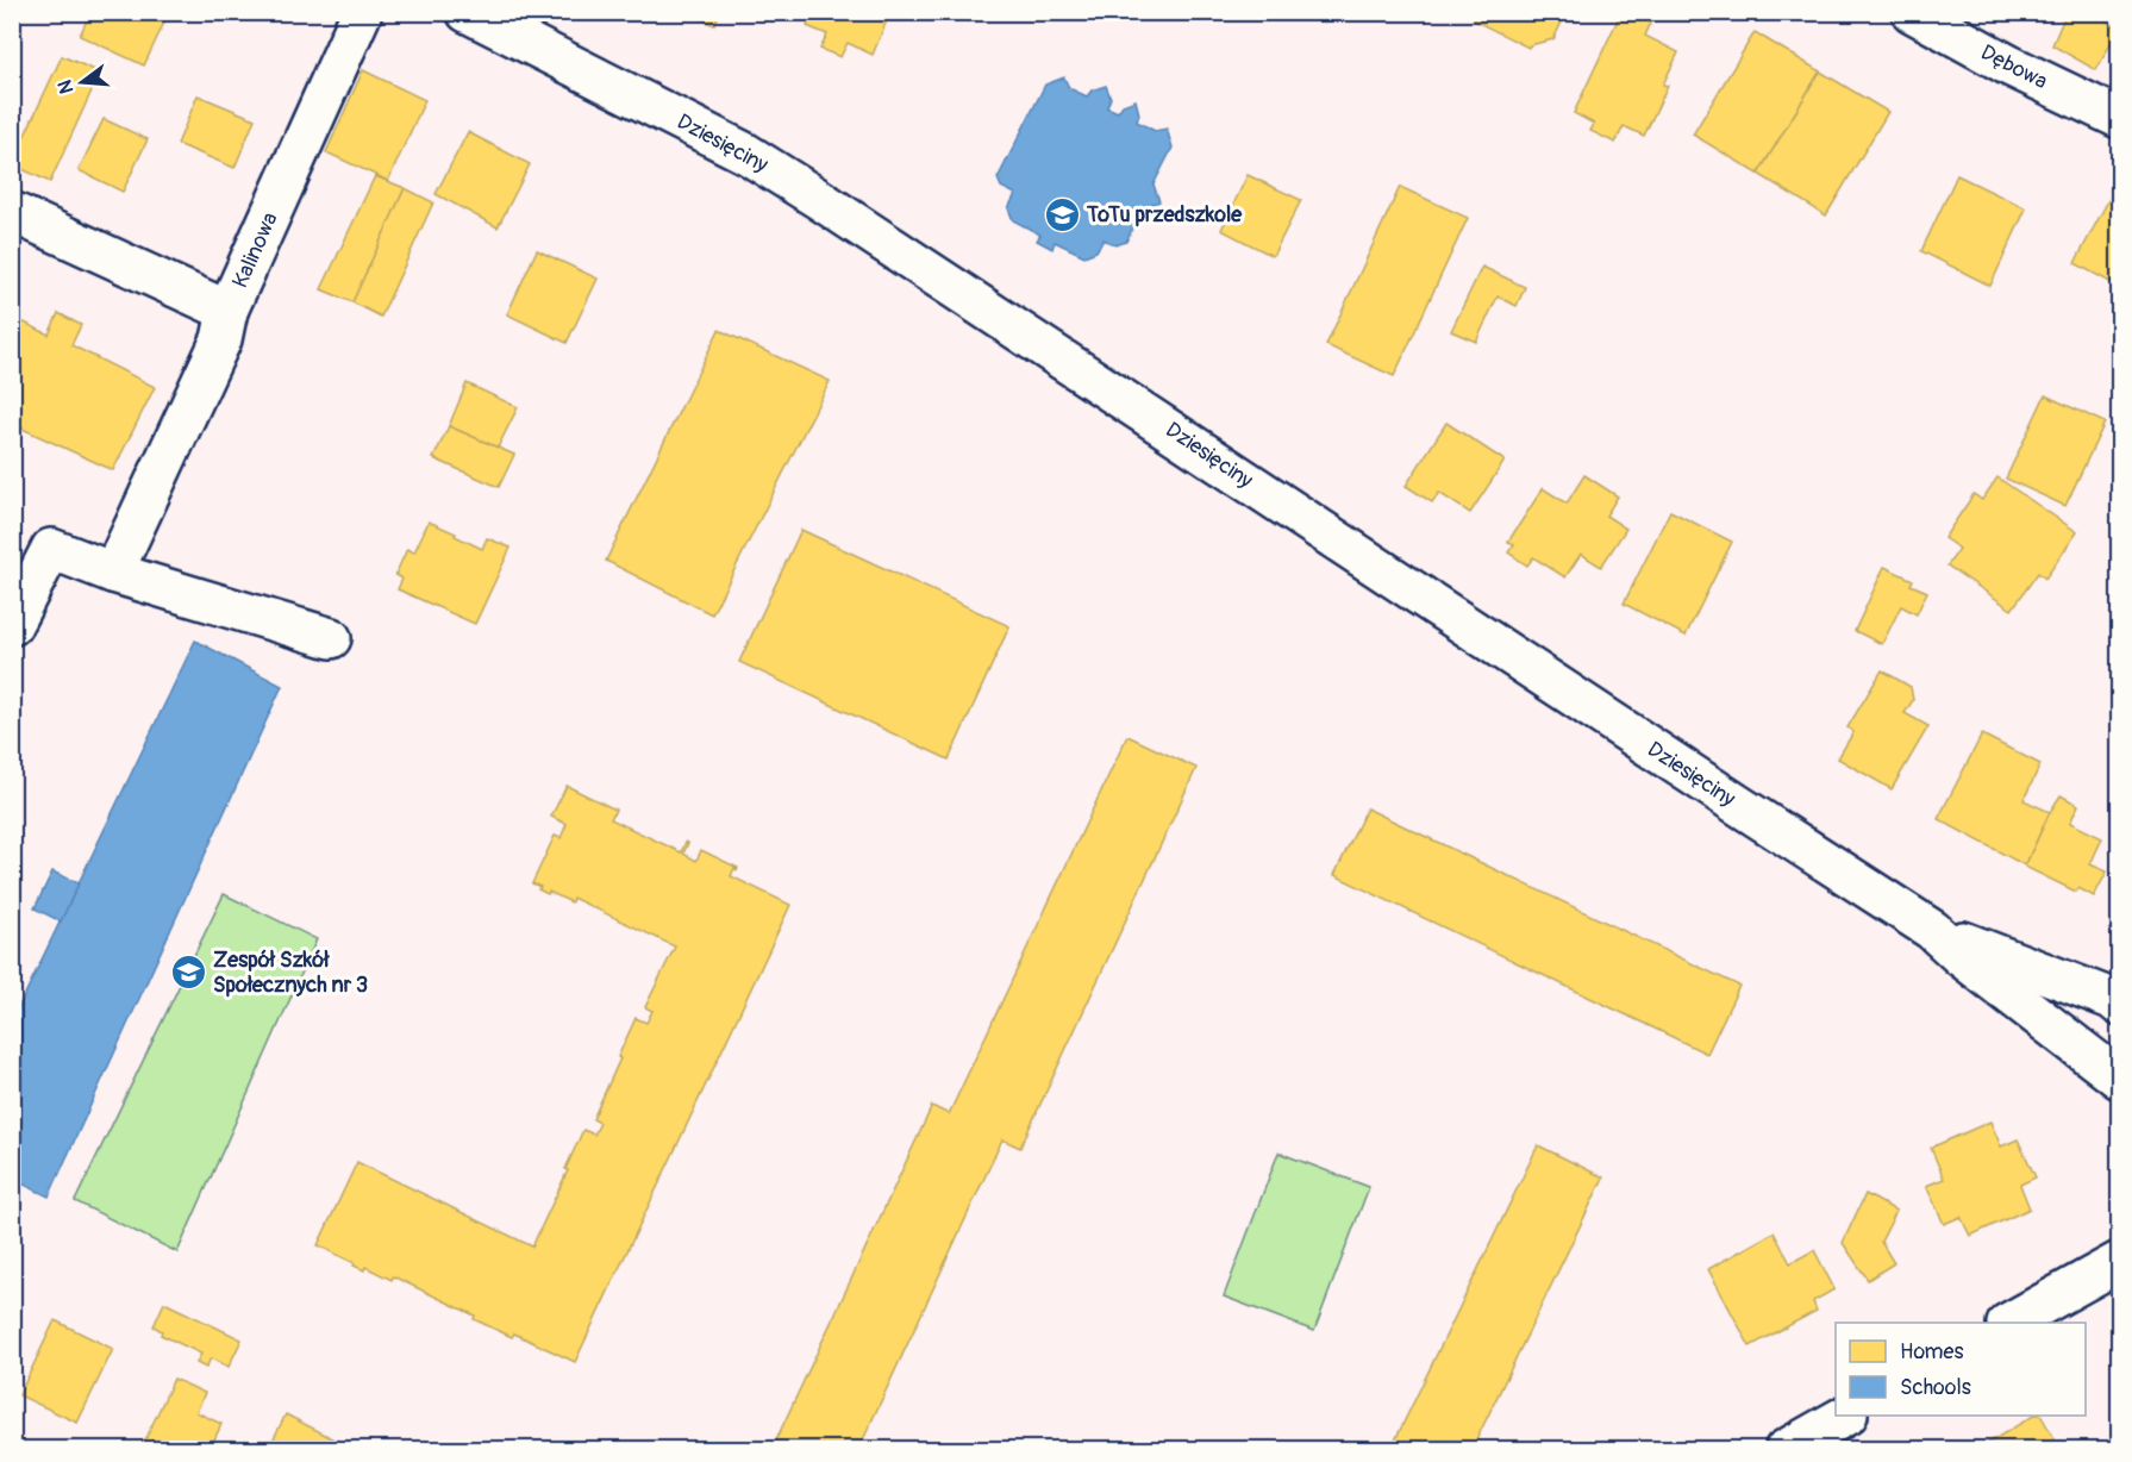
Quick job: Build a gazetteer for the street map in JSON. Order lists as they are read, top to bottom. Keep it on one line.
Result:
{"streets":{"street":["Dębowa","Dziesięciny","Kalinowa"]},"places":{"school or university":["ToTu przedszkole","Zespół Szkół Społecznych nr 3"]},"legend":["Homes","Schools"],"north":"left"}
